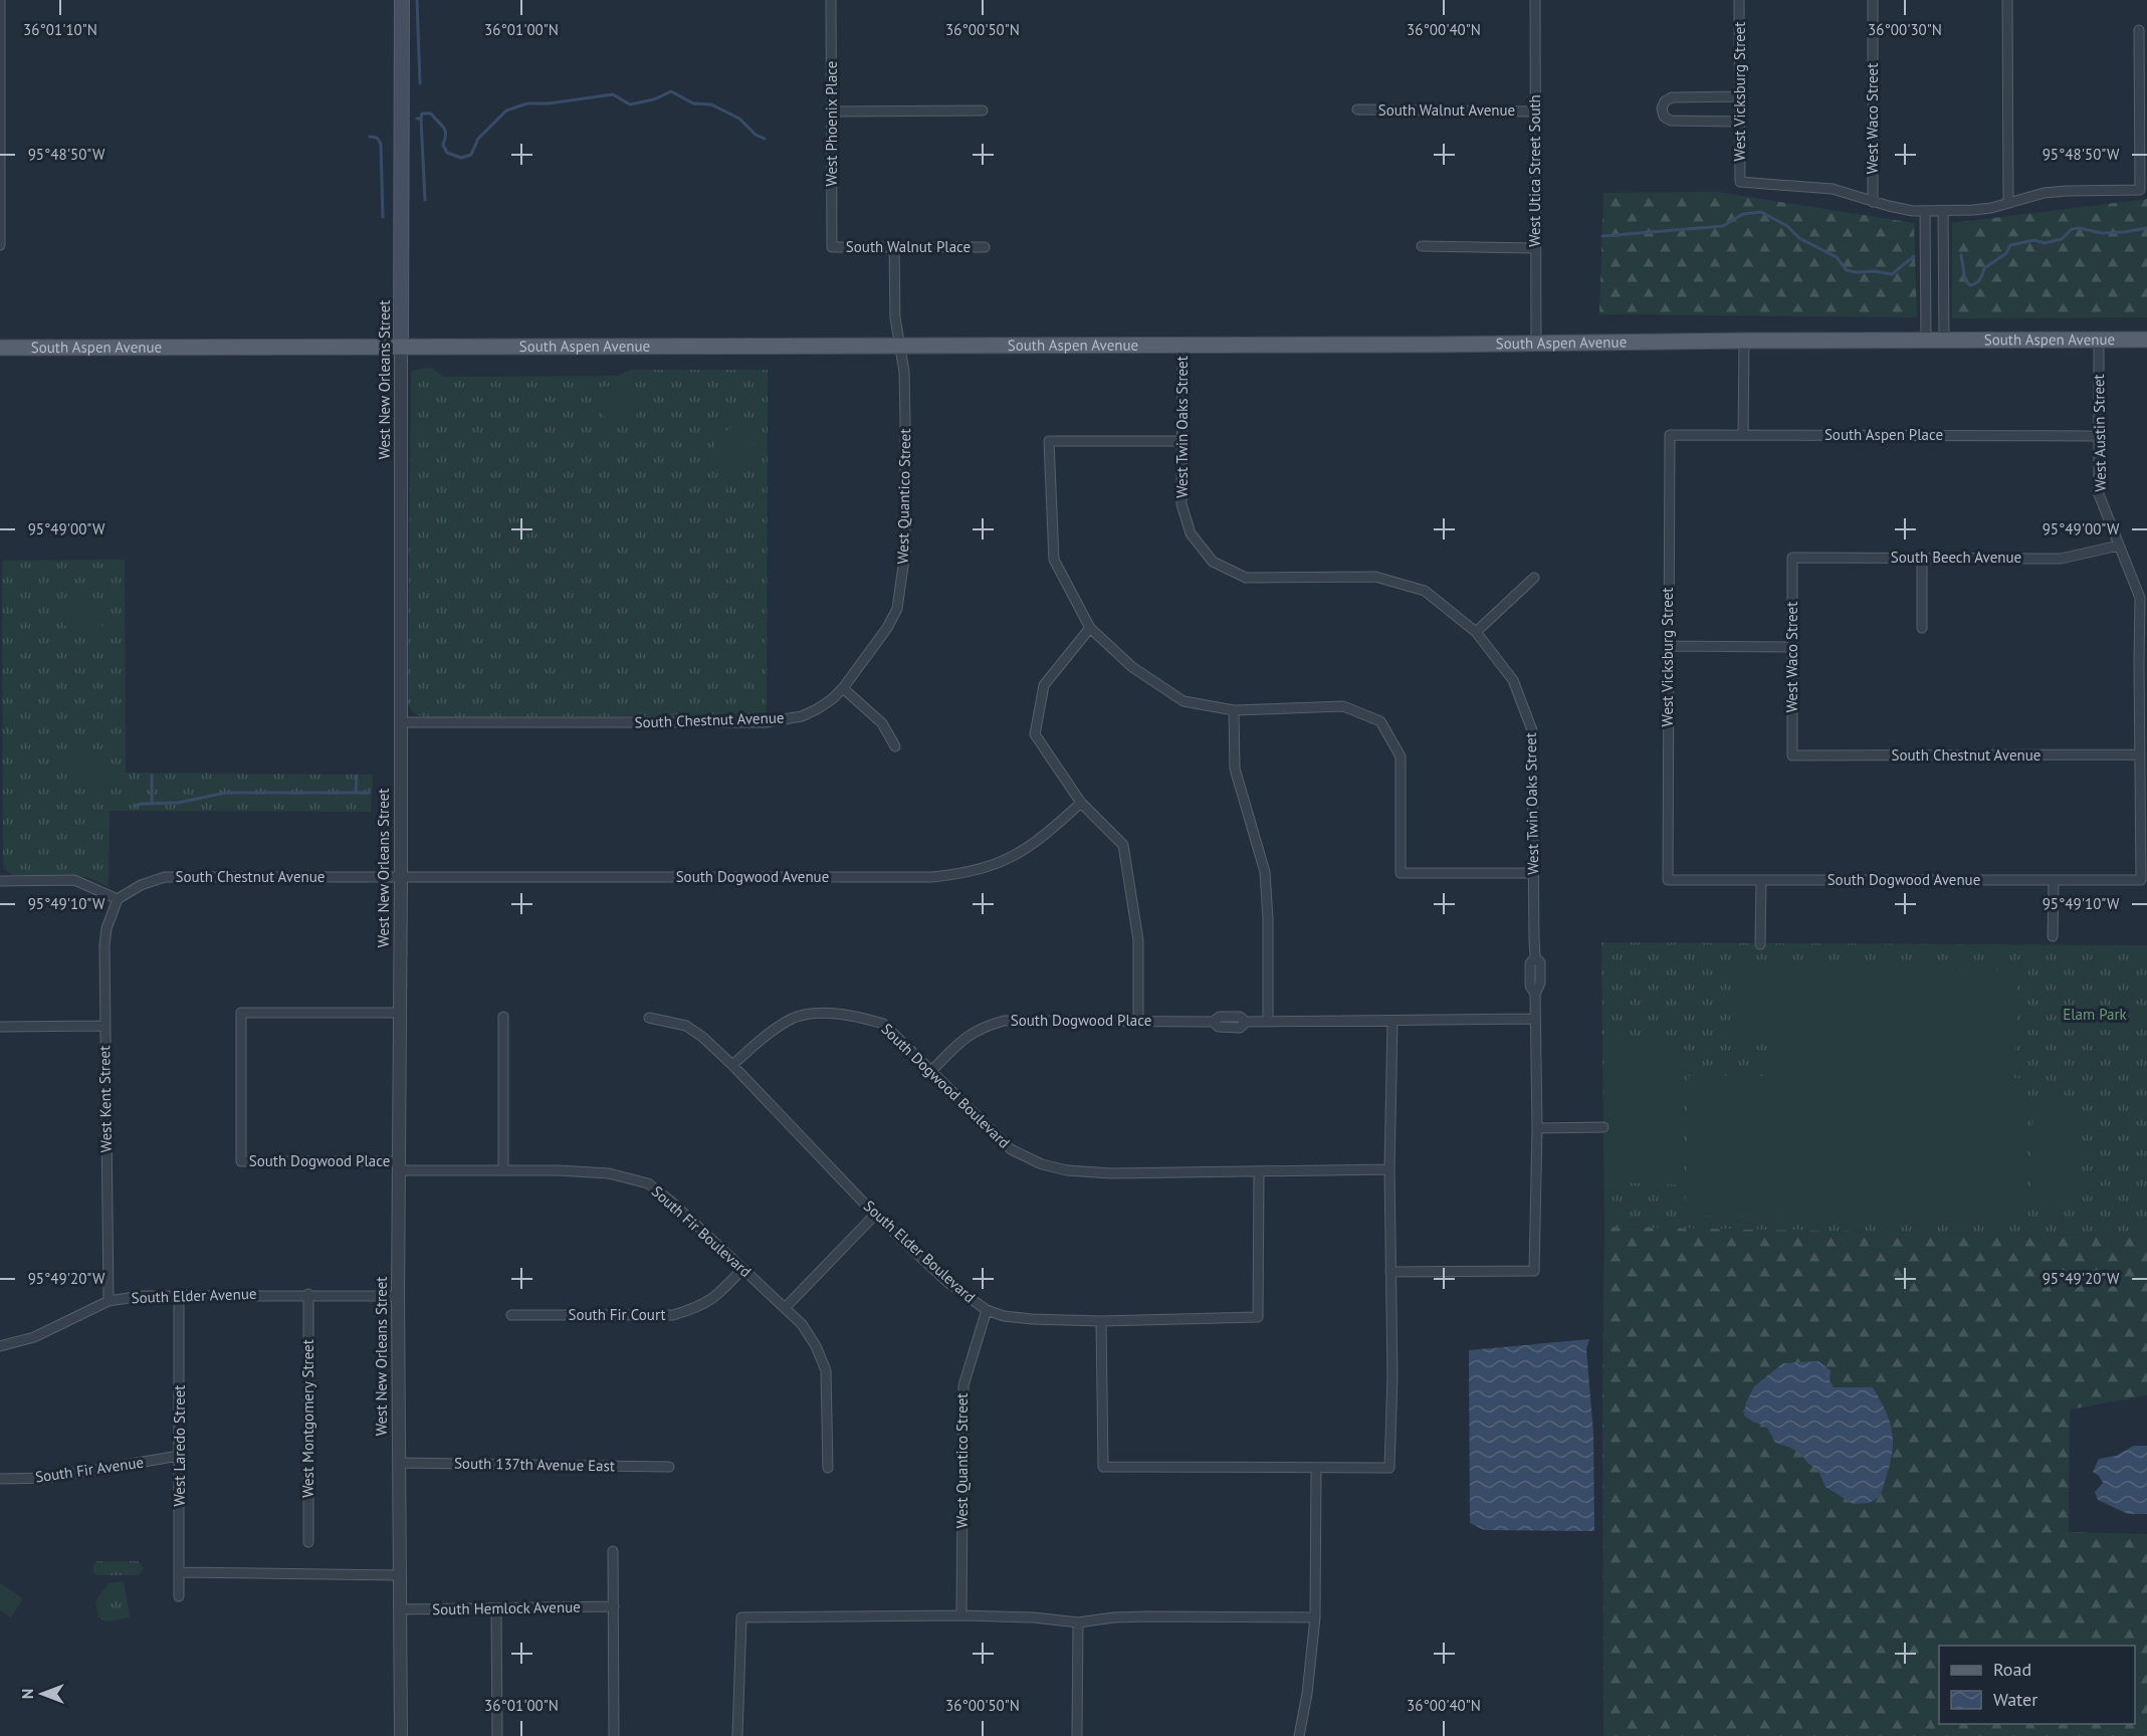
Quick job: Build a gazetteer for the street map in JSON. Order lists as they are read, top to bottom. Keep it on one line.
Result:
{"streets":{"main road":["South Aspen Avenue","West New Orleans Street"],"street":["West Vicksburg Street","South Walnut Avenue","West Waco Street","West Phoenix Place","West Utica Street South","South Walnut Place","West Twin Oaks Street","West Austin Street","South Aspen Place","West Quantico Street","South Beech Avenue","South Chestnut Avenue","South Dogwood Avenue","South Dogwood Place","South Dogwood Boulevard","West Kent Street","South Fir Boulevard","South Elder Boulevard","South Elder Avenue","South Fir Court","West Montgomery Street","West Laredo Street","South 137th Avenue East","South Fir Avenue","South Hemlock Avenue"]},"crossings":[["West Vicksburg Street","West Waco Street"],["West Vicksburg Street","South Aspen Place"],["West Vicksburg Street","South Dogwood Avenue"],["South Walnut Avenue","West Utica Street South"],["West Waco Street","South Beech Avenue"],["West Waco Street","South Chestnut Avenue"],["West Phoenix Place","South Walnut Place"],["West Utica Street South","South Aspen Avenue"],["South Walnut Place","West Quantico Street"],["South Aspen Avenue","West New Orleans Street"],["South Aspen Avenue","West Twin Oaks Street"],["South Aspen Avenue","West Austin Street"],["South Aspen Avenue","West Quantico Street"],["West New Orleans Street","South Chestnut Avenue"],["West New Orleans Street","South Dogwood Avenue"],["West New Orleans Street","South Dogwood Place"],["West New Orleans Street","South Fir Boulevard"],["West New Orleans Street","South Elder Avenue"],["West New Orleans Street","South 137th Avenue East"],["West New Orleans Street","South Hemlock Avenue"],["West Twin Oaks Street","South Dogwood Place"],["West Austin Street","South Aspen Place"],["West Austin Street","South Beech Avenue"],["West Austin Street","South Chestnut Avenue"],["West Austin Street","South Dogwood Avenue"],["West Quantico Street","South Chestnut Avenue"],["West Quantico Street","South Elder Boulevard"],["South Chestnut Avenue","South Dogwood Avenue"],["South Chestnut Avenue","West Kent Street"],["South Dogwood Place","South Dogwood Boulevard"],["South Dogwood Place","South Fir Boulevard"],["South Dogwood Boulevard","South Elder Boulevard"],["West Kent Street","South Elder Avenue"],["South Fir Boulevard","South Fir Court"],["South Elder Avenue","West Montgomery Street"],["South Elder Avenue","West Laredo Street"],["West Laredo Street","South Fir Avenue"]],"parks":["Elam Park"],"legend":["Road","Water"],"north":"left","coordinates":["36°01'10\"N","36°01'00\"N","36°00'50\"N","36°00'40\"N","36°00'30\"N","95°48'50\"W","95°49'00\"W","95°49'10\"W","95°49'20\"W"]}
